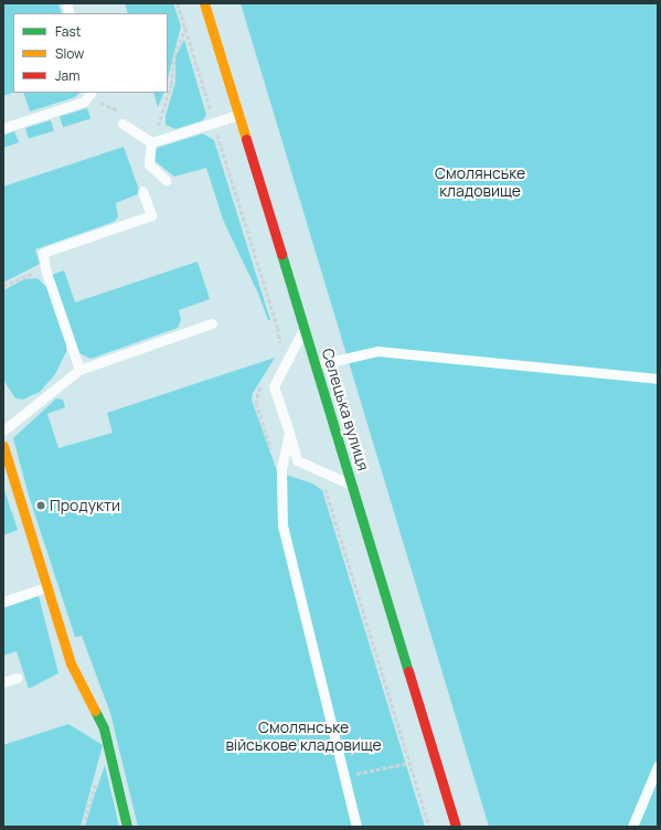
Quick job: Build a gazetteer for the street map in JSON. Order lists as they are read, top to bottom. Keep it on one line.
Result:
{"streets":{"street":["Селецька вулиця"]},"parks":["Смолянське кладовище","Смолянське військове кладовище"],"places":["Продукти"],"legend":["Fast","Slow","Jam"]}
